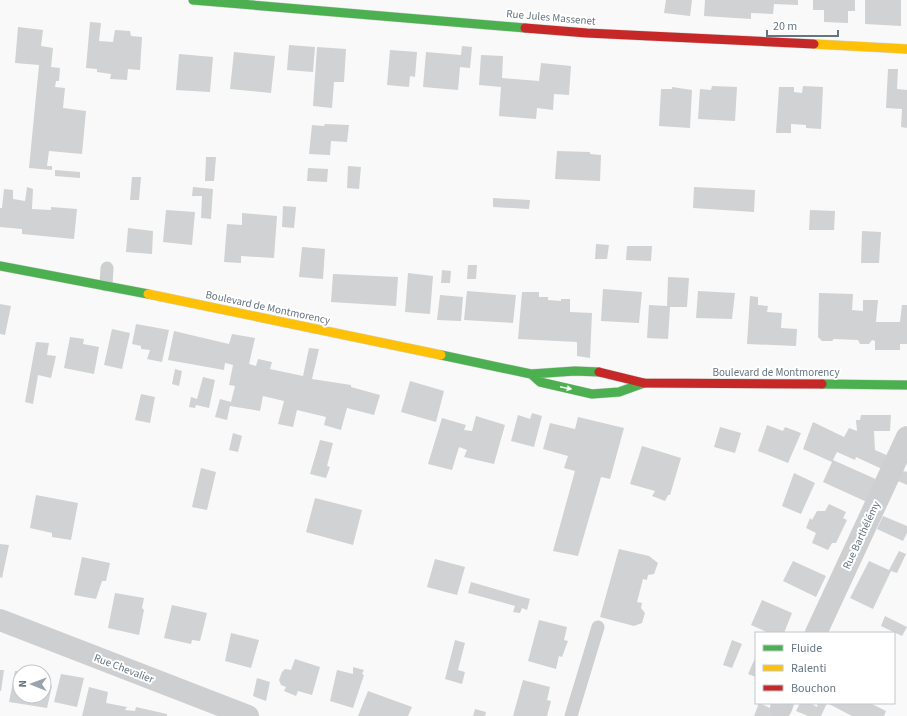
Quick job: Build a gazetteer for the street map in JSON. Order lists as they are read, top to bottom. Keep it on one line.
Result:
{"streets":{"street":["Rue Jules Massenet","Boulevard de Montmorency","Rue Barthélémy","Rue Chevalier"]},"legend":["Fluide","Ralenti","Bouchon"],"scale_bar":"20 m","north":"left"}
